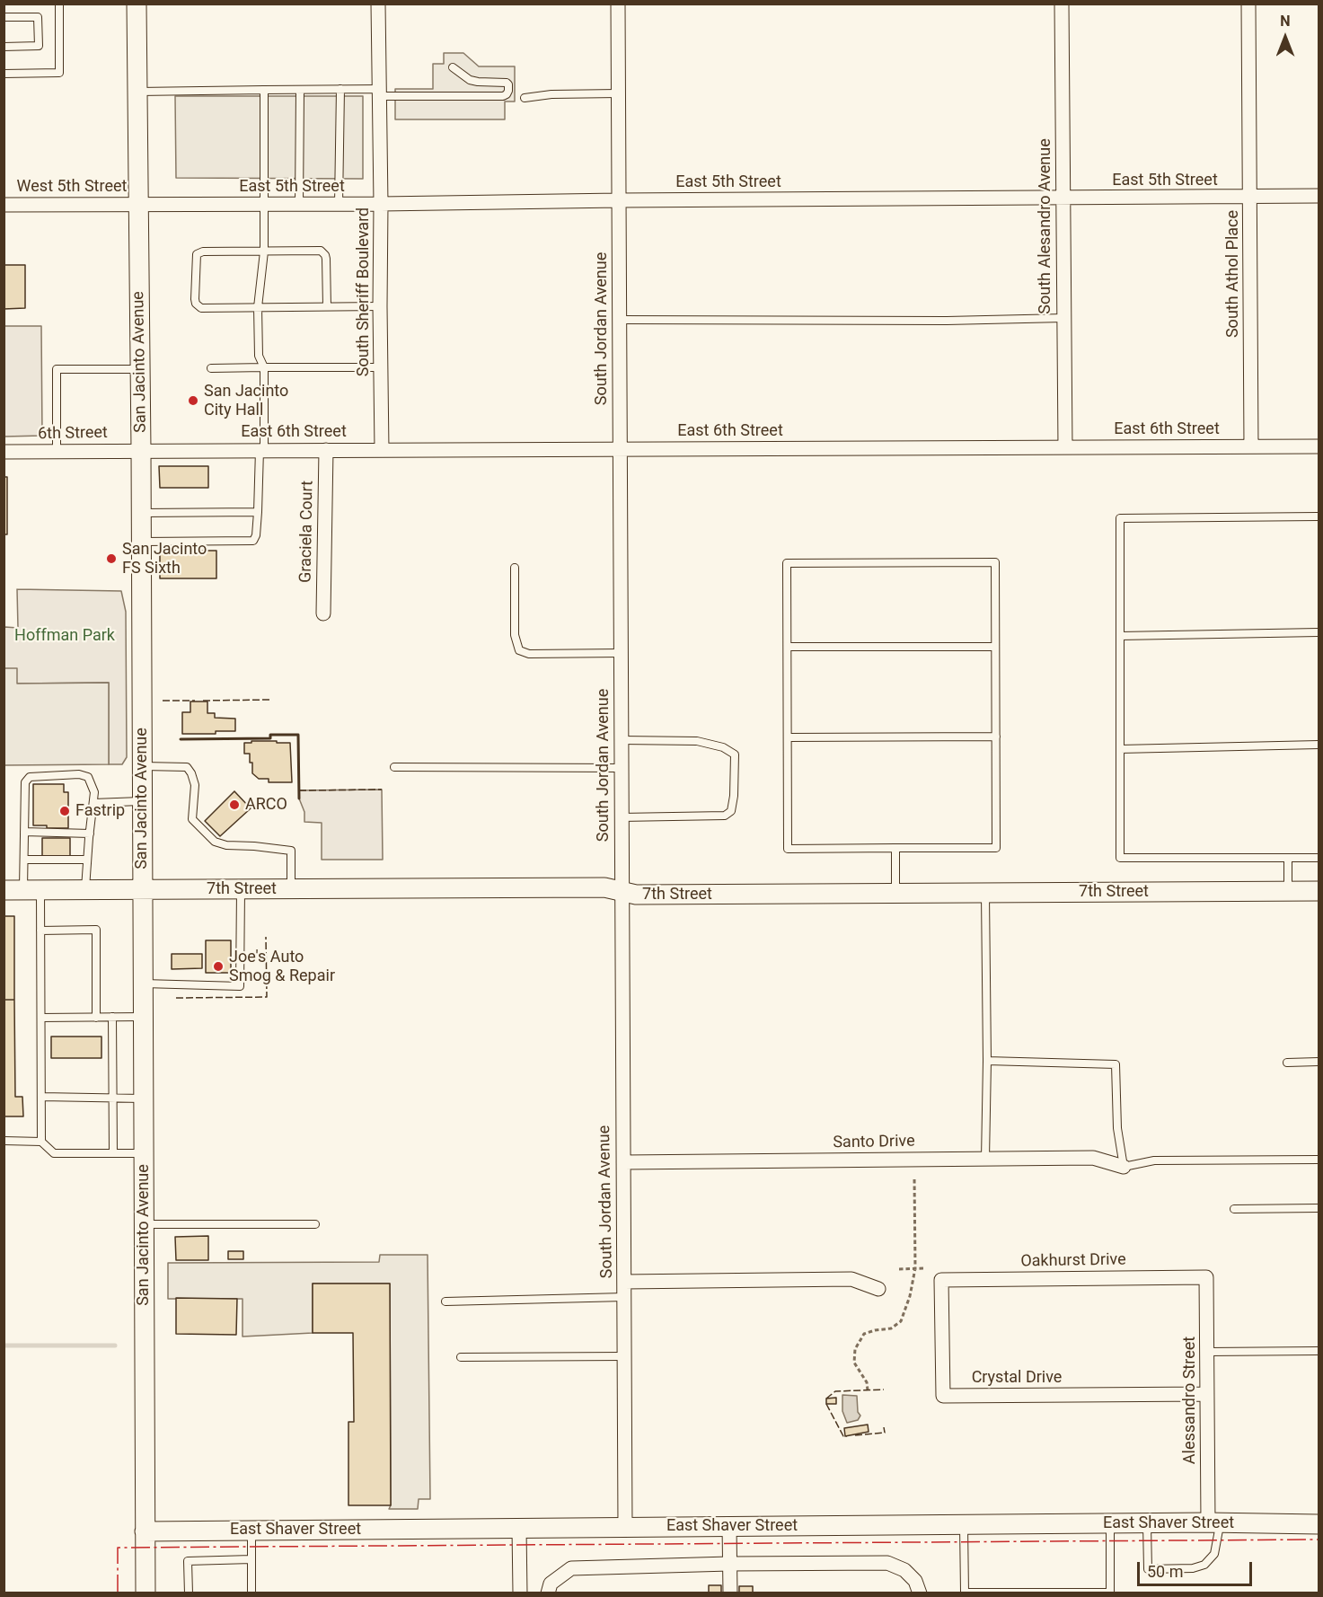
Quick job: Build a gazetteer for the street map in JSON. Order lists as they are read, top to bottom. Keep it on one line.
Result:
{"streets":{"street":["East 5th Street","West 5th Street","South Alesandro Avenue","South Athol Place","South Sheriff Boulevard","South Jordan Avenue","San Jacinto Avenue","East 6th Street","6th Street","Graciela Court","7th Street","Santo Drive","Oakhurst Drive","Crystal Drive","Alessandro Street","East Shaver Street"]},"crossings":[["East 5th Street","West 5th Street"],["East 5th Street","South Alesandro Avenue"],["East 5th Street","South Athol Place"],["East 5th Street","South Sheriff Boulevard"],["East 5th Street","South Jordan Avenue"],["East 5th Street","San Jacinto Avenue"],["West 5th Street","San Jacinto Avenue"],["South Alesandro Avenue","East 6th Street"],["South Athol Place","East 6th Street"],["South Sheriff Boulevard","East 6th Street"],["South Jordan Avenue","East 6th Street"],["South Jordan Avenue","7th Street"],["South Jordan Avenue","Santo Drive"],["South Jordan Avenue","East Shaver Street"],["San Jacinto Avenue","East 6th Street"],["San Jacinto Avenue","6th Street"],["San Jacinto Avenue","7th Street"],["San Jacinto Avenue","East Shaver Street"],["East 6th Street","6th Street"],["East 6th Street","Graciela Court"],["Oakhurst Drive","Crystal Drive"],["Oakhurst Drive","Alessandro Street"],["Crystal Drive","Alessandro Street"],["Alessandro Street","East Shaver Street"]],"parks":["Hoffman Park"],"places":["San Jacinto City Hall","San Jacinto FS Sixth","ARCO","Fastrip","Joe's Auto Smog & Repair"],"scale_bar":"50 m","north":"top"}
